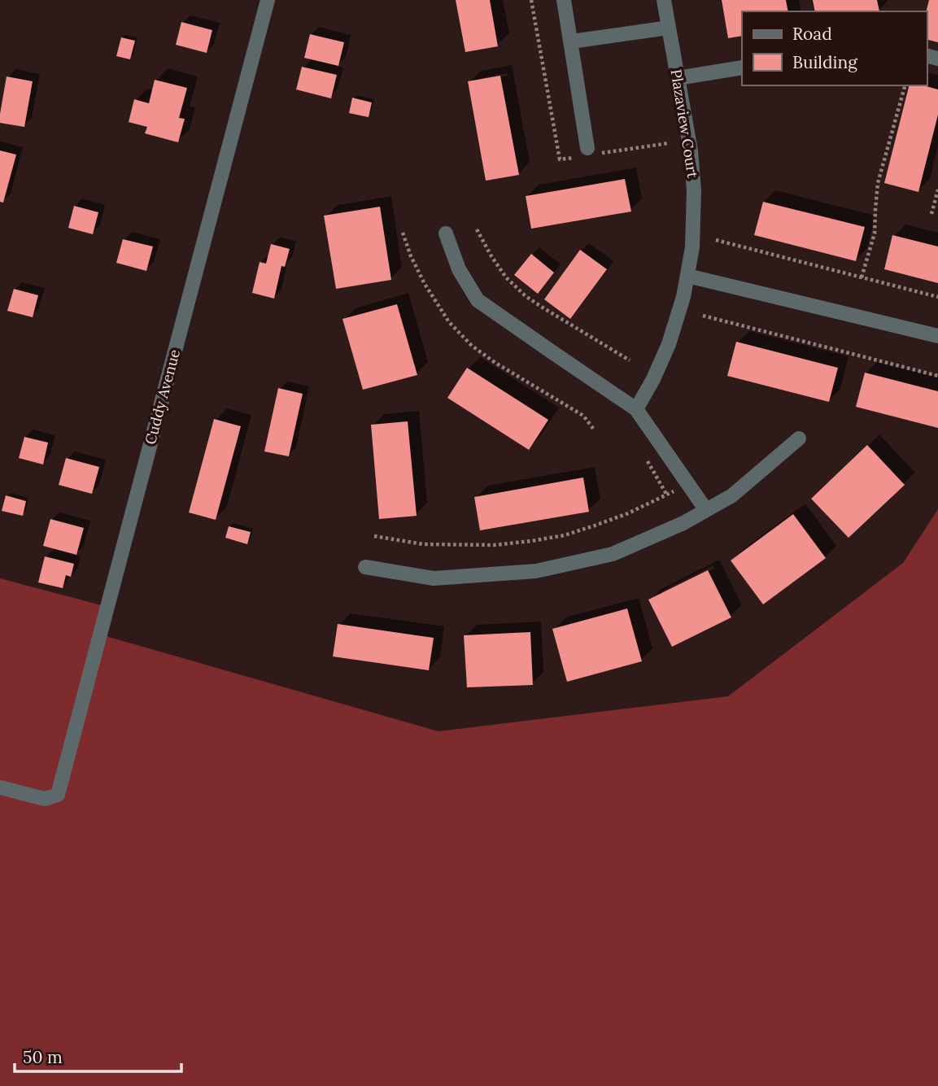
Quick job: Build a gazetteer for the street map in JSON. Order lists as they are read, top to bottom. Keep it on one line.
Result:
{"streets":{"street":["Plazaview Court","Cuddy Avenue"]},"legend":["Road","Building"],"scale_bar":"50 m"}
